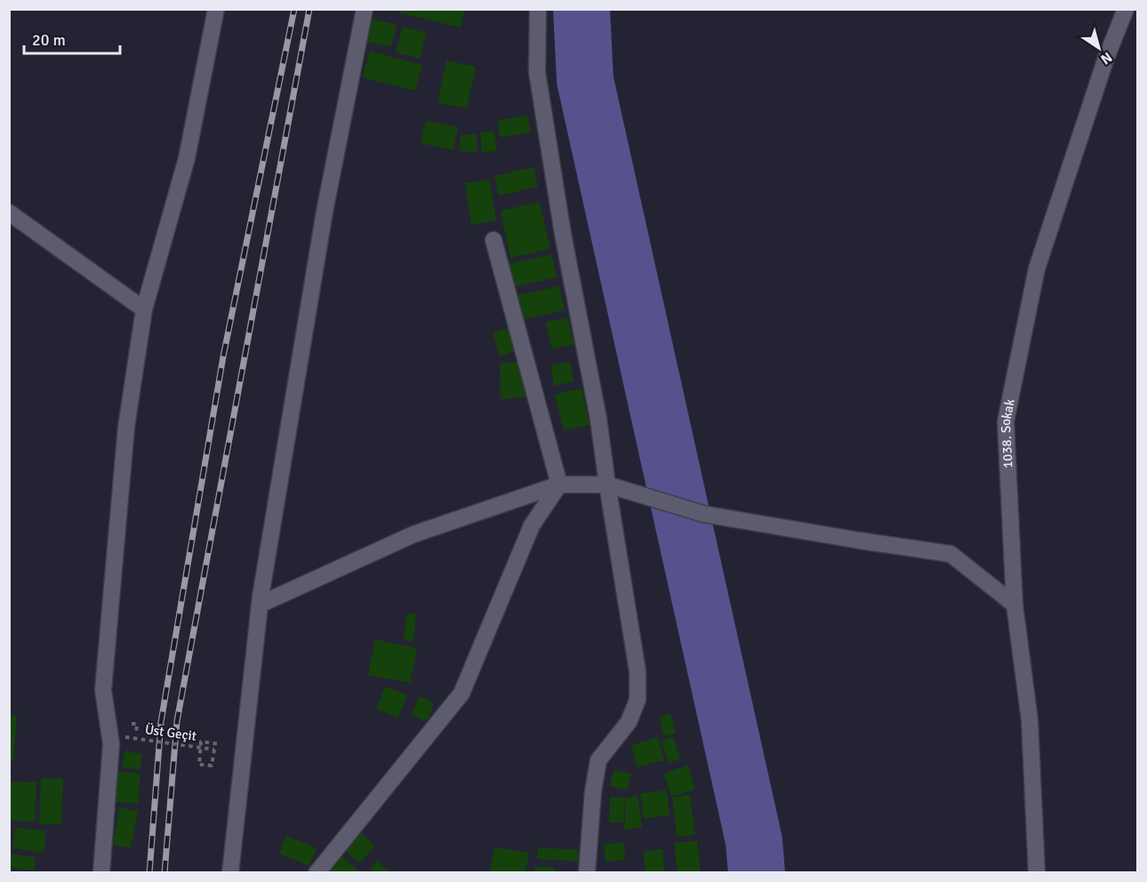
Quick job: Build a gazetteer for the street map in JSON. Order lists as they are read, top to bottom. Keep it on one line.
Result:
{"streets":{"street":["1038. Sokak"],"path":["Üst Geçit"]},"scale_bar":"20 m","north":"bottom right"}
